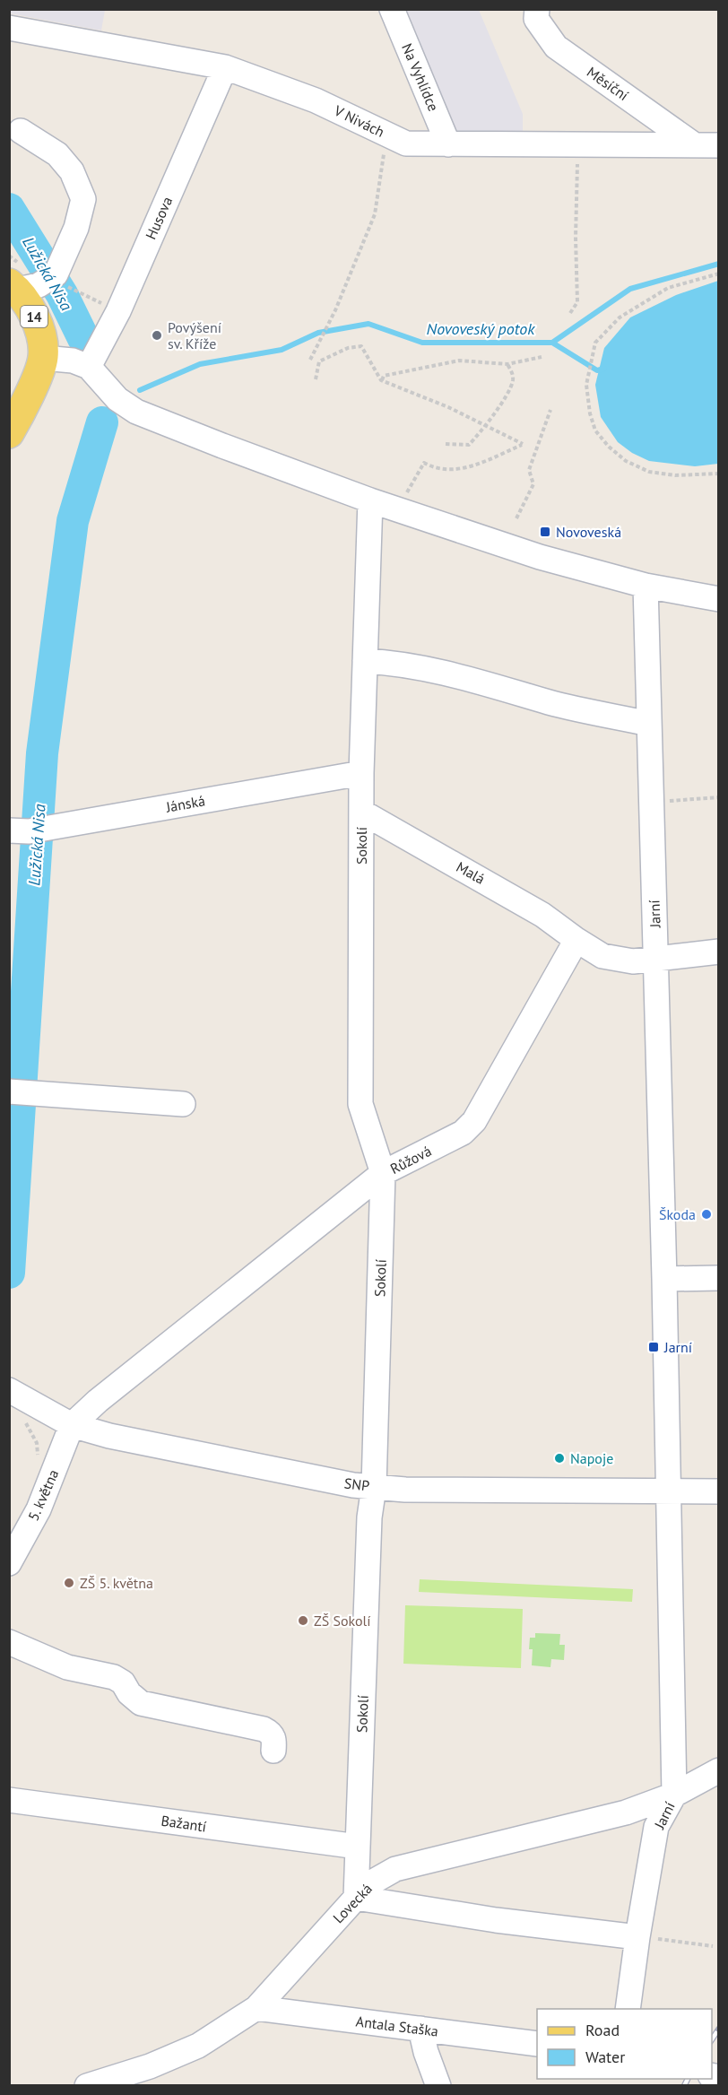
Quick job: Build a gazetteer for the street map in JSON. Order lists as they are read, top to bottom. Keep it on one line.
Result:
{"streets":{"main road":["14"],"street":["Na Vyhlídce","Měsíční","V Nivách","Husova","Jánská","Sokolí","Malá","Jarní","Růžová","SNP","5. května","Bažantí","Lovecká","Antala Staška"]},"crossings":[["Na Vyhlídce","V Nivách"],["Měsíční","V Nivách"],["V Nivách","Husova"],["Jánská","Sokolí"],["Sokolí","Malá"],["Sokolí","Růžová"],["Sokolí","SNP"],["Sokolí","Bažantí"],["Sokolí","Lovecká"],["Malá","Růžová"],["Jarní","SNP"],["Jarní","Lovecká"],["Růžová","SNP"],["Růžová","5. května"],["SNP","5. května"],["Lovecká","Antala Staška"]],"water":["Lužická Nisa","Novoveský potok"],"places":{"other":["Povýšení sv. Kříže","Škoda","Napoje","ZŠ 5. května","ZŠ Sokolí"],"transit":["Novoveská","Jarní"]},"legend":["Road","Water"]}
